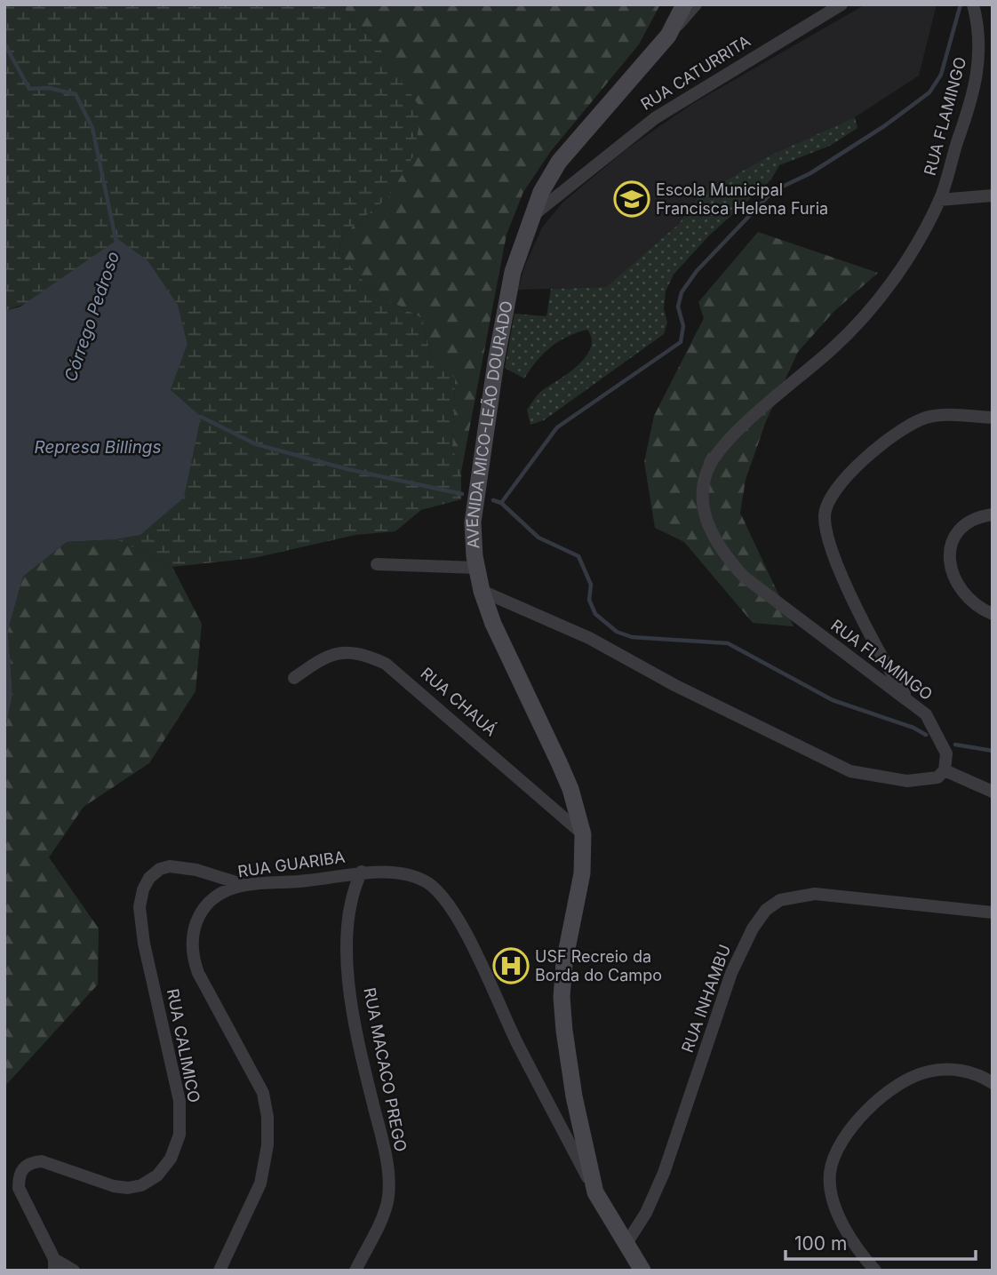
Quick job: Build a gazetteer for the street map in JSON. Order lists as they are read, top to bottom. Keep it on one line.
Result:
{"streets":{"street":["RUA CATURRITA","RUA FLAMINGO","AVENIDA MICO-LEÃO DOURADO","RUA CHAUÁ","RUA GUARIBA","RUA INHAMBU","RUA CALIMICO","RUA MACACO PREGO"]},"crossings":[["RUA CATURRITA","AVENIDA MICO-LEÃO DOURADO"],["AVENIDA MICO-LEÃO DOURADO","RUA CHAUÁ"],["AVENIDA MICO-LEÃO DOURADO","RUA GUARIBA"],["AVENIDA MICO-LEÃO DOURADO","RUA INHAMBU"],["RUA GUARIBA","RUA CALIMICO"],["RUA GUARIBA","RUA MACACO PREGO"]],"water":["Córrego Pedroso","Represa Billings"],"places":{"school or university":["Escola Municipal Francisca Helena Furia"],"hospital":["USF Recreio da Borda do Campo"]},"scale_bar":"100 m"}
